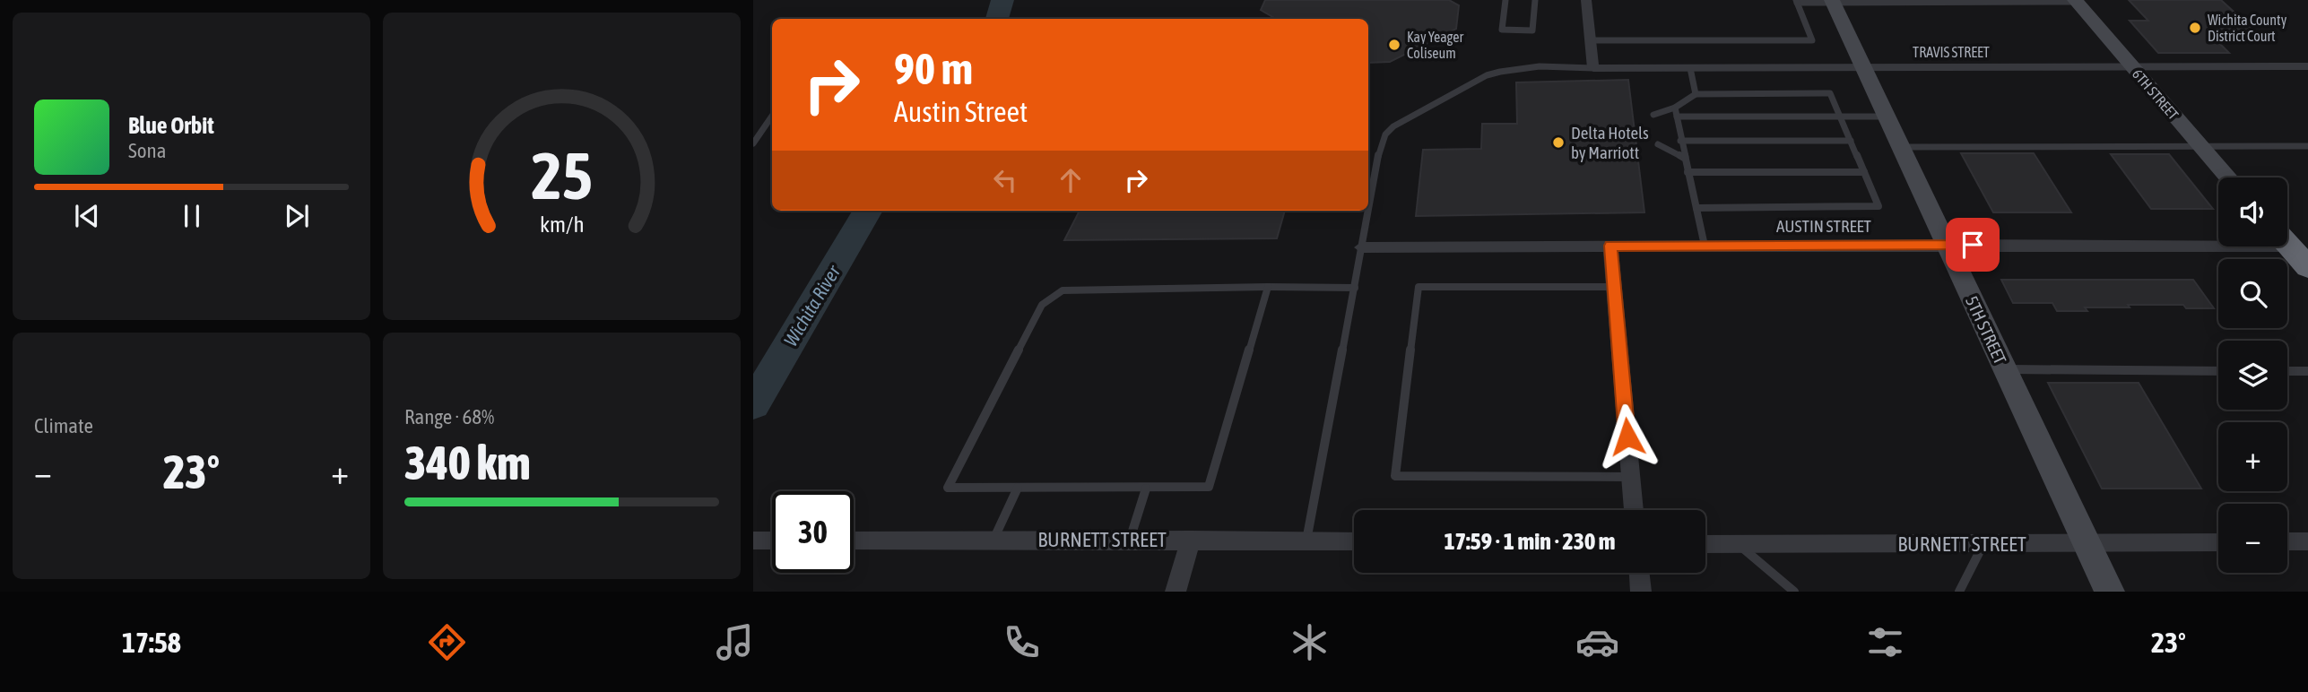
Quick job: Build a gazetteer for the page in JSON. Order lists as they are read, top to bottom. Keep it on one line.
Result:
{"streets":{"main road":["6TH STREET","5TH STREET"],"street":["TRAVIS STREET","AUSTIN STREET","BURNETT STREET"]},"crossings":[["TRAVIS STREET","6TH STREET"],["TRAVIS STREET","5TH STREET"],["AUSTIN STREET","5TH STREET"],["5TH STREET","BURNETT STREET"]],"water":["Wichita River"],"places":["Wichita County District Court","Kay Yeager Coliseum","Delta Hotels by Marriott"],"page":{"turn":["90 m","Austin Street"],"song":["Blue Orbit","Sona"],"map_buttons":["+","−"],"tile":["Climate",["Range · 68%","340 km"]],"heat":["−","23°","+"],"limit":"30","trip":"17:59 · 1 min · 230 m","tabs":["17:58","23°"],"gauge":["25","km/h"]}}
